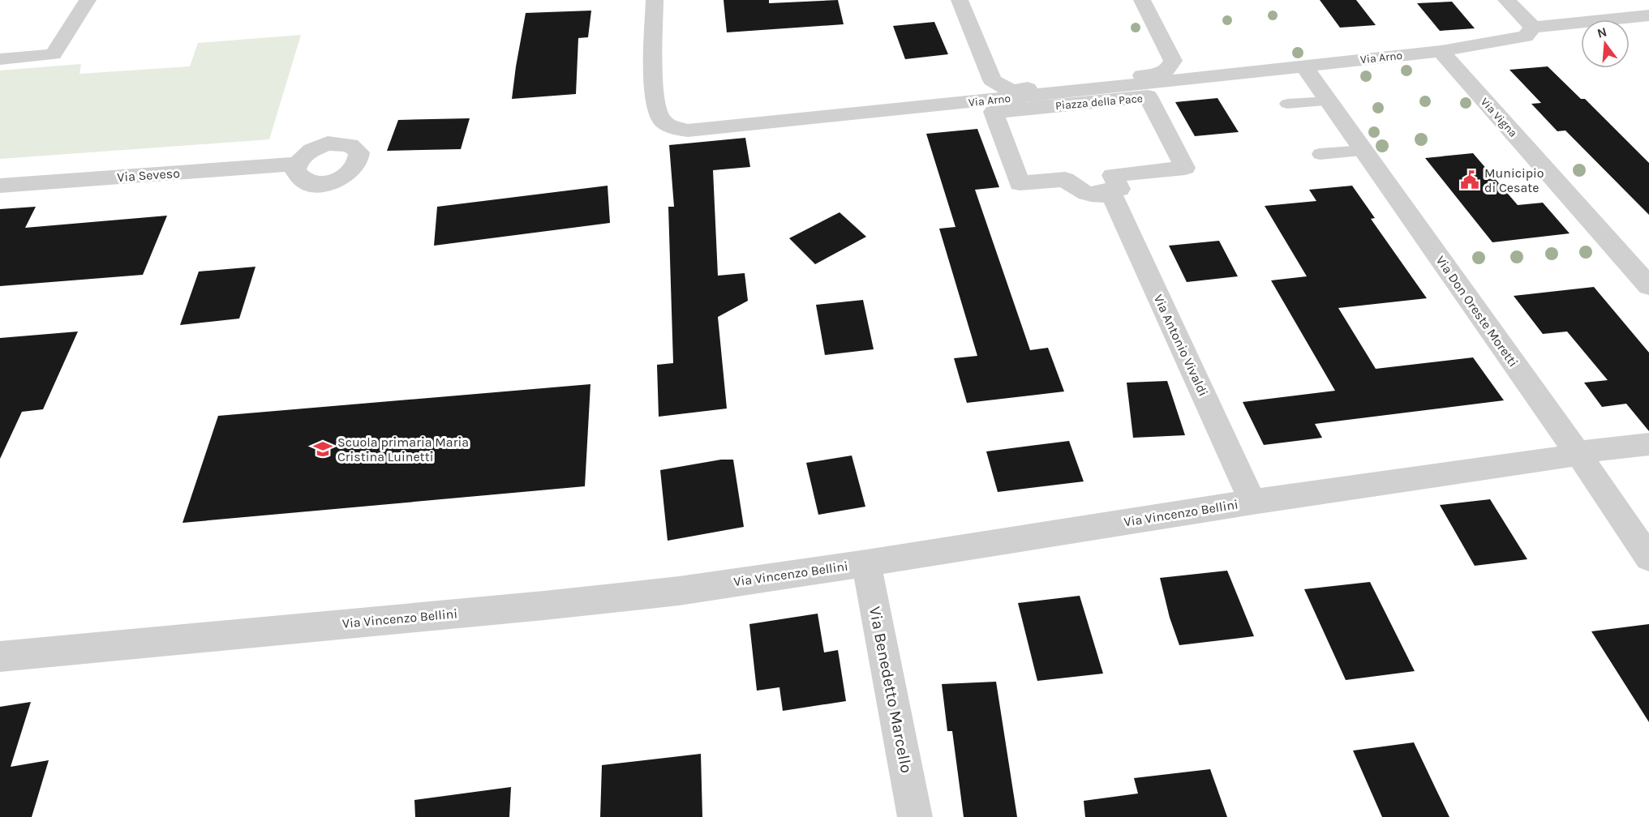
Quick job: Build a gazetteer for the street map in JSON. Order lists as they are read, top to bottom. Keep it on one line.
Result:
{"streets":{"street":["Via Arno","Piazza della Pace","Via Vigna","Via Seveso","Via Don Oreste Moretti","Via Antonio Vivaldi","Via Vincenzo Bellini","Via Benedetto Marcello"]},"crossings":[["Via Arno","Via Vigna"],["Via Arno","Via Don Oreste Moretti"],["Piazza della Pace","Via Antonio Vivaldi"],["Via Don Oreste Moretti","Via Vincenzo Bellini"],["Via Antonio Vivaldi","Via Vincenzo Bellini"],["Via Vincenzo Bellini","Via Benedetto Marcello"]],"places":{"public building":["Municipio di Cesate"],"school or university":["Scuola primaria Maria Cristina Luinetti"]},"north":"top"}
